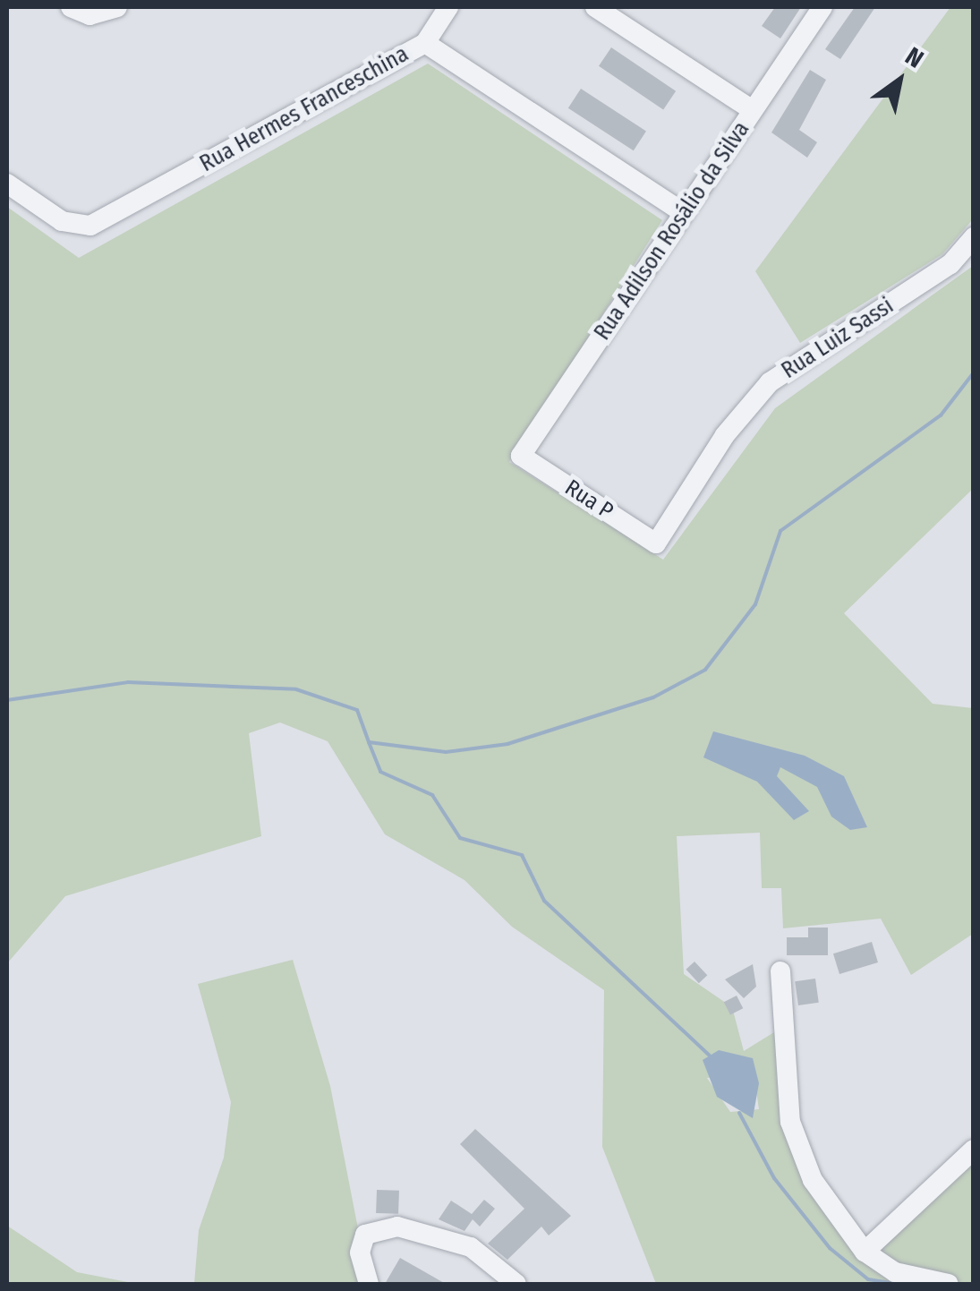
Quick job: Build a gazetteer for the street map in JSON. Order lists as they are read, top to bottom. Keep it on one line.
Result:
{"streets":{"street":["Rua Hermes Franceschina","Rua Adilson Rosálio da Silva","Rua Luiz Sassi","Rua P"]},"crossings":[["Rua Hermes Franceschina","Rua Adilson Rosálio da Silva"],["Rua Adilson Rosálio da Silva","Rua P"],["Rua Luiz Sassi","Rua P"]],"north":"top right"}
